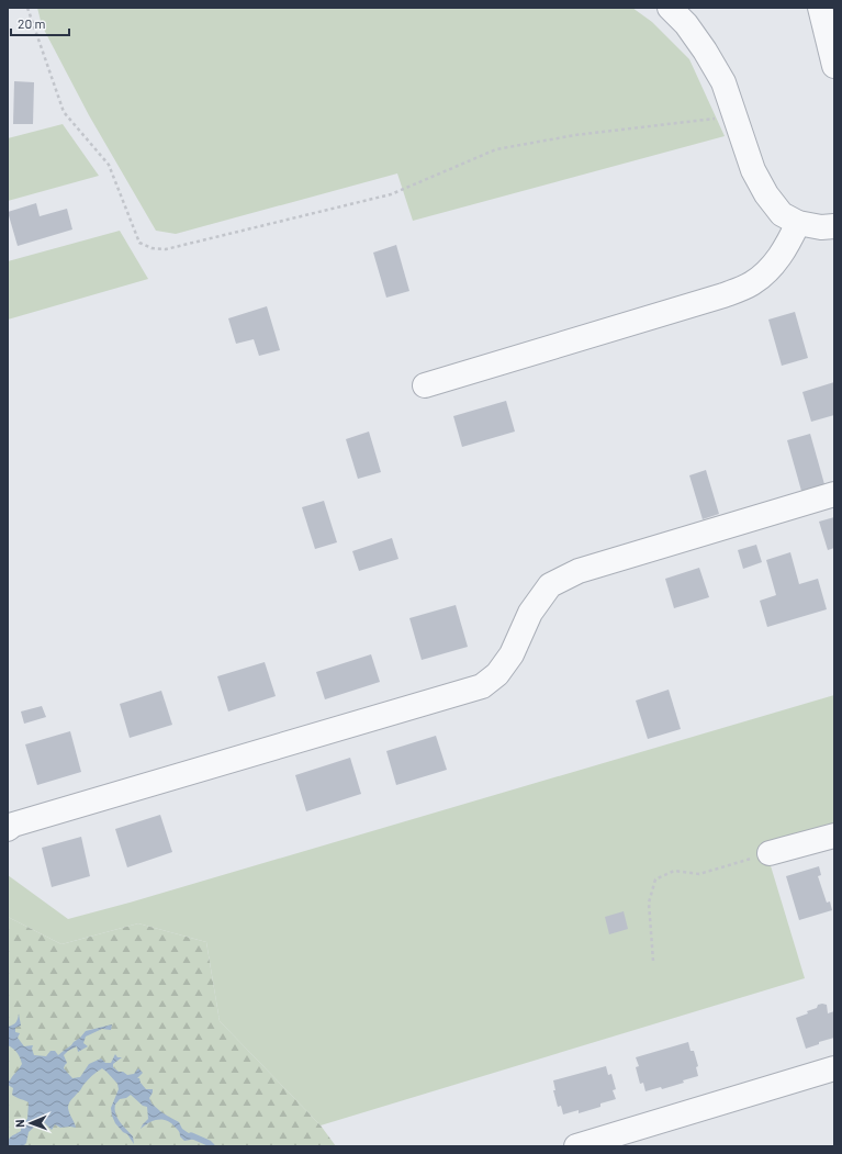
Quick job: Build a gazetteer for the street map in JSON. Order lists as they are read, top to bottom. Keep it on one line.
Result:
{"scale_bar":"20 m","north":"left"}
